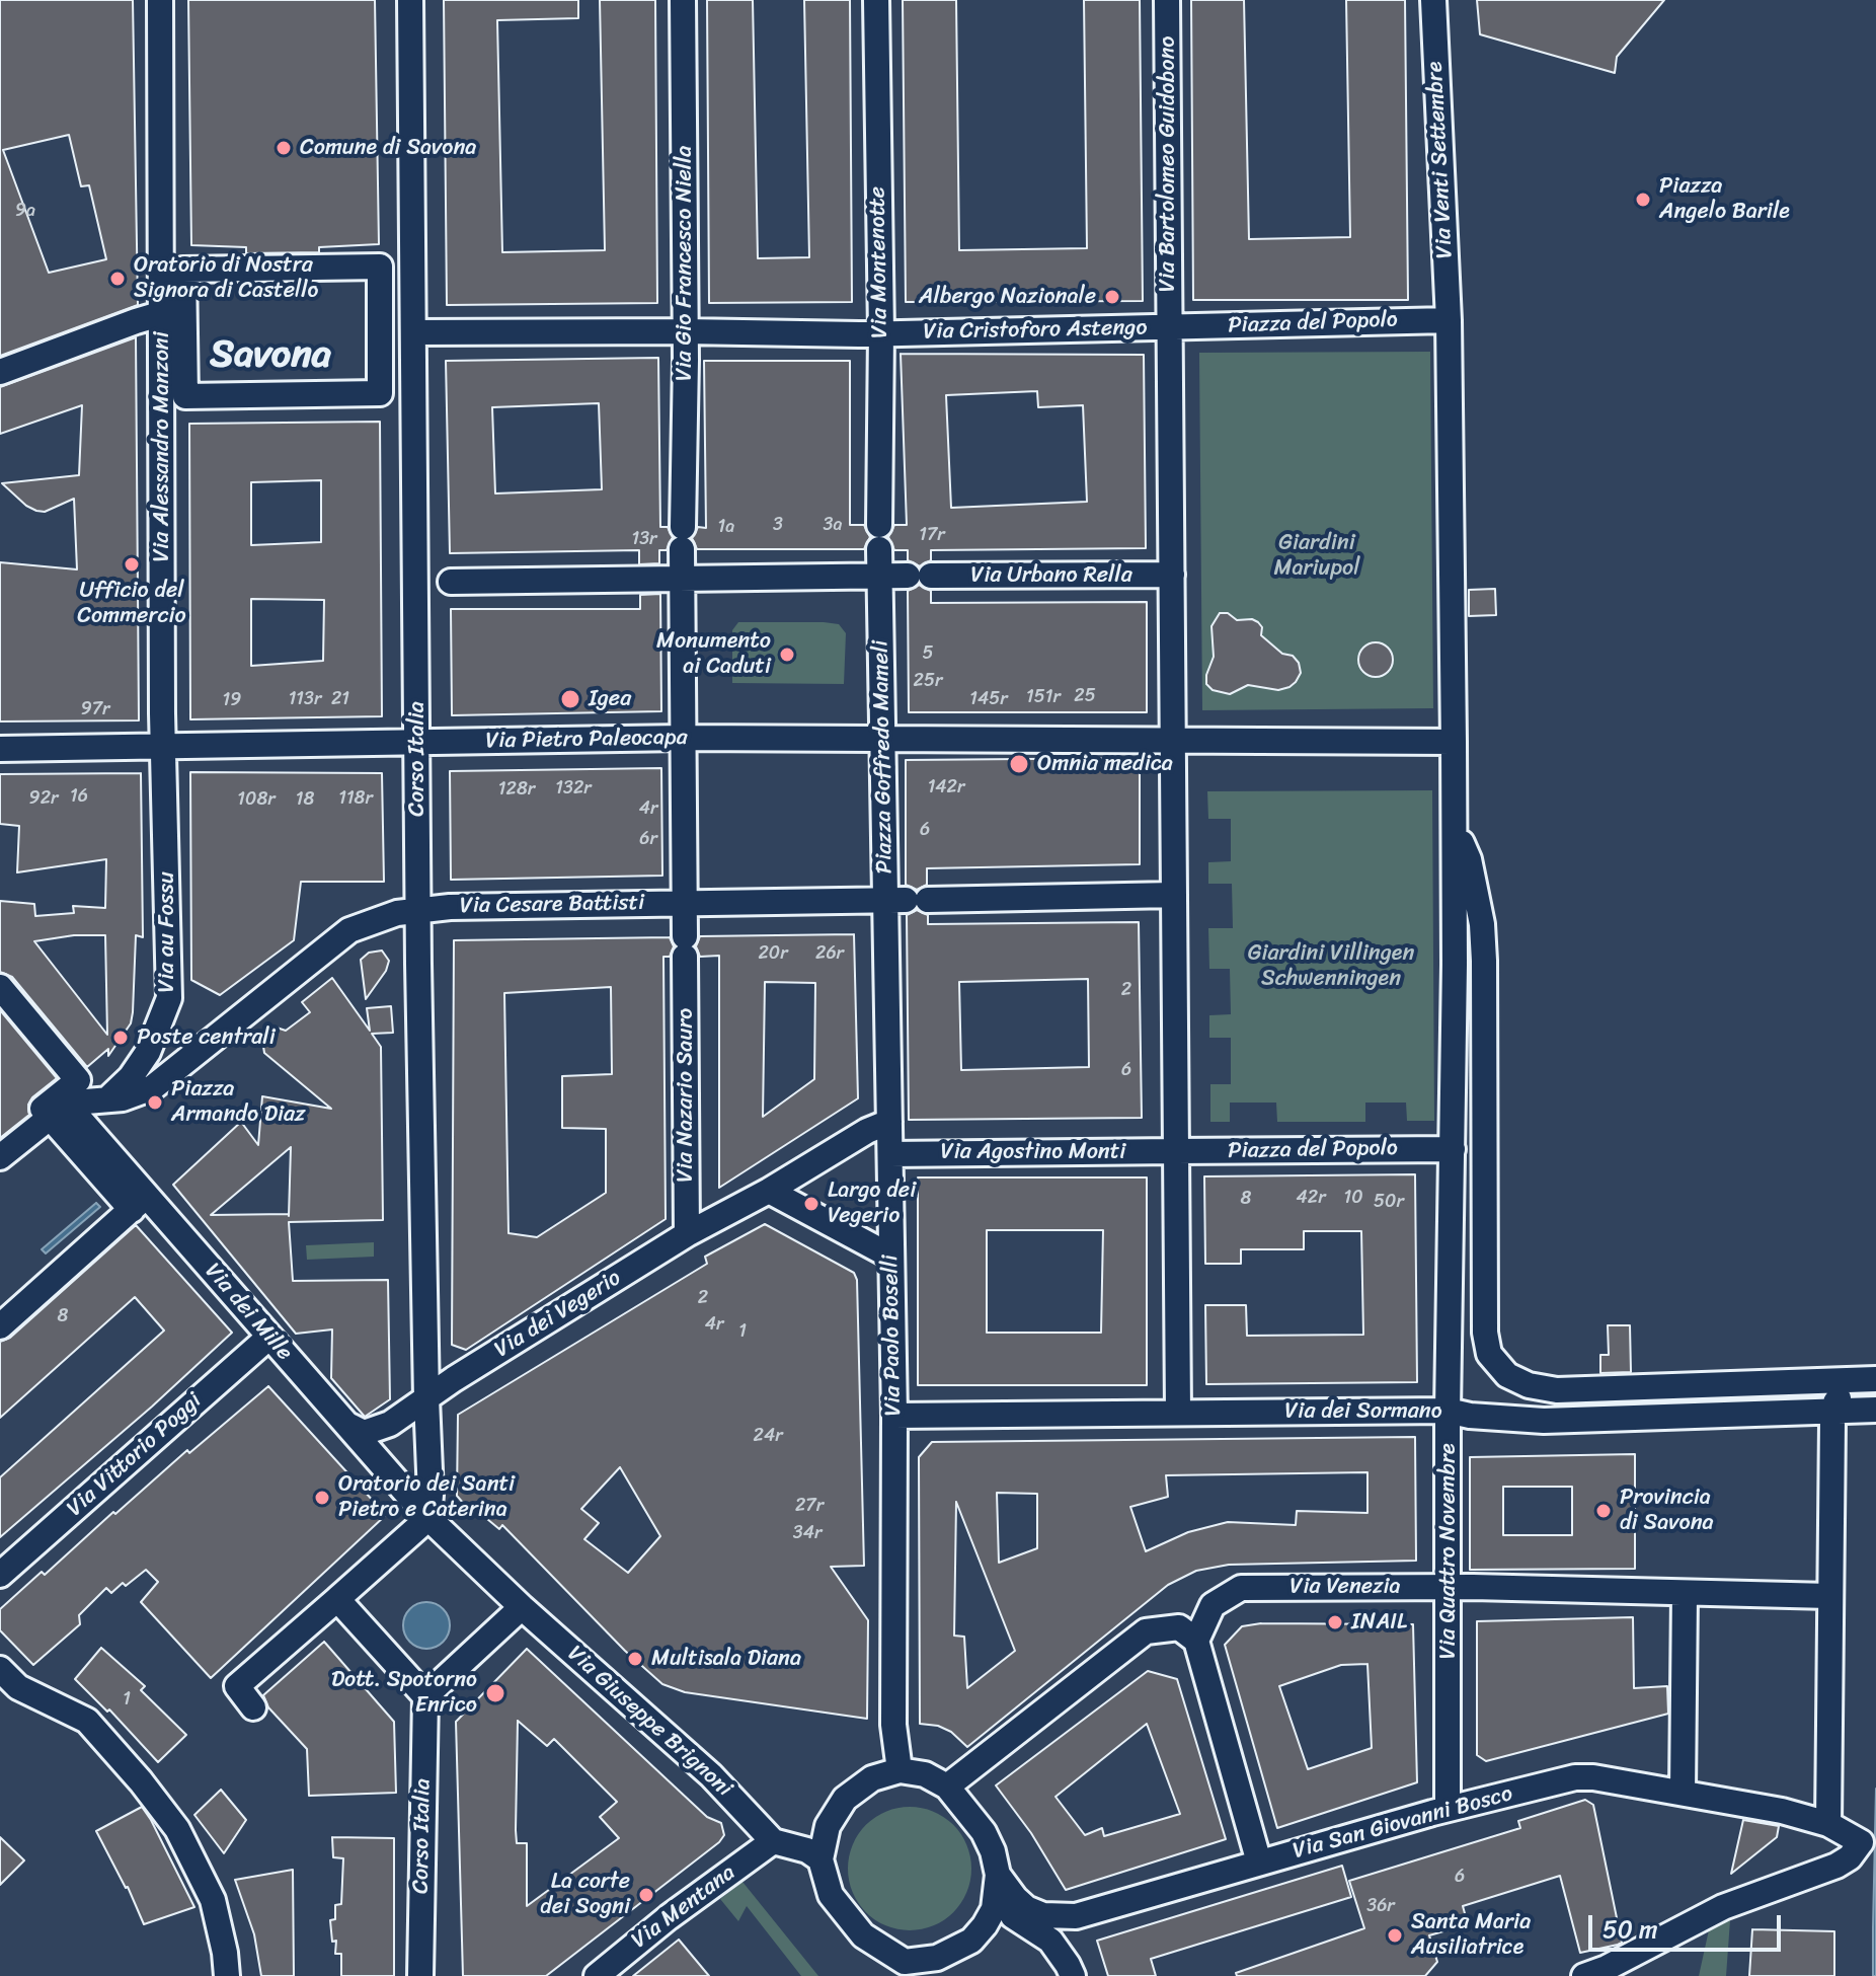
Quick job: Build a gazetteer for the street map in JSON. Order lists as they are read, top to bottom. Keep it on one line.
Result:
{"streets":{"street":["Via Venti Settembre","Via Bartolomeo Guidobono","Via Montenotte","Via Gio Francesco Niella","Piazza del Popolo","Via Cristoforo Astengo","Via Alessandro Manzoni","Via Urbano Rella","Via Pietro Paleocapa","Piazza Goffredo Mameli","Corso Italia","Via Cesare Battisti","Via au Fossu","Via Nazario Sauro","Via Agostino Monti","Via dei Mille","Via dei Vegerio","Via Paolo Boselli","Via dei Sormano","Via Vittorio Poggi","Via Quattro Novembre","Via Venezia","Via Giuseppe Brignoni","Via San Giovanni Bosco","Via Mentana"]},"crossings":[["Via Venti Settembre","Piazza del Popolo"],["Via Bartolomeo Guidobono","Piazza del Popolo"],["Via Bartolomeo Guidobono","Via Cristoforo Astengo"],["Via Montenotte","Via Cristoforo Astengo"],["Via Montenotte","Via Urbano Rella"],["Via Montenotte","Piazza Goffredo Mameli"],["Via Gio Francesco Niella","Via Cristoforo Astengo"],["Piazza del Popolo","Via Cristoforo Astengo"],["Piazza del Popolo","Via Agostino Monti"],["Piazza del Popolo","Via Quattro Novembre"],["Via Cristoforo Astengo","Corso Italia"],["Via Alessandro Manzoni","Via Pietro Paleocapa"],["Via Alessandro Manzoni","Via au Fossu"],["Via Urbano Rella","Piazza Goffredo Mameli"],["Via Pietro Paleocapa","Piazza Goffredo Mameli"],["Via Pietro Paleocapa","Corso Italia"],["Via Pietro Paleocapa","Via au Fossu"],["Piazza Goffredo Mameli","Via Cesare Battisti"],["Piazza Goffredo Mameli","Via Nazario Sauro"],["Piazza Goffredo Mameli","Via Paolo Boselli"],["Corso Italia","Via Cesare Battisti"],["Corso Italia","Via dei Mille"],["Corso Italia","Via dei Vegerio"],["Corso Italia","Via Giuseppe Brignoni"],["Via Cesare Battisti","Via au Fossu"],["Via Cesare Battisti","Via Nazario Sauro"],["Via Nazario Sauro","Via dei Vegerio"],["Via Agostino Monti","Via Paolo Boselli"],["Via dei Mille","Via dei Vegerio"],["Via dei Mille","Via Vittorio Poggi"],["Via dei Mille","Via Giuseppe Brignoni"],["Via dei Vegerio","Via Paolo Boselli"],["Via Paolo Boselli","Via dei Sormano"],["Via Paolo Boselli","Via San Giovanni Bosco"],["Via dei Sormano","Via Quattro Novembre"],["Via Quattro Novembre","Via Venezia"],["Via Quattro Novembre","Via San Giovanni Bosco"],["Via Giuseppe Brignoni","Via Mentana"]],"districts":["Savona"],"parks":["Giardini Mariupol","Giardini Villingen Schwenningen"],"places":["Comune di Savona","Piazza Angelo Barile","Oratorio di Nostra Signora di Castello","Albergo Nazionale","Ufficio del Commercio","Monumento ai Caduti","Igea","Omnia medica","Poste centrali","Piazza Armando Diaz","Largo dei Vegerio","Oratorio dei Santi Pietro e Caterina","Provincia di Savona","INAIL","Multisala Diana","Dott. Spotorno Enrico","La corte dei Sogni","Santa Maria Ausiliatrice"],"house_numbers":["9a","3","3a","1a","17r","13r","5","25r","25","151r","113r","21","145r","19","97r","142r","132r","128r","16","92r","118r","108r","18","4r","6","6r","20r","26r","2","6","42r","10","8","50r","2","8","4r","1","24r","27r","34r","1","6","36r"],"scale_bar":"50 m"}
